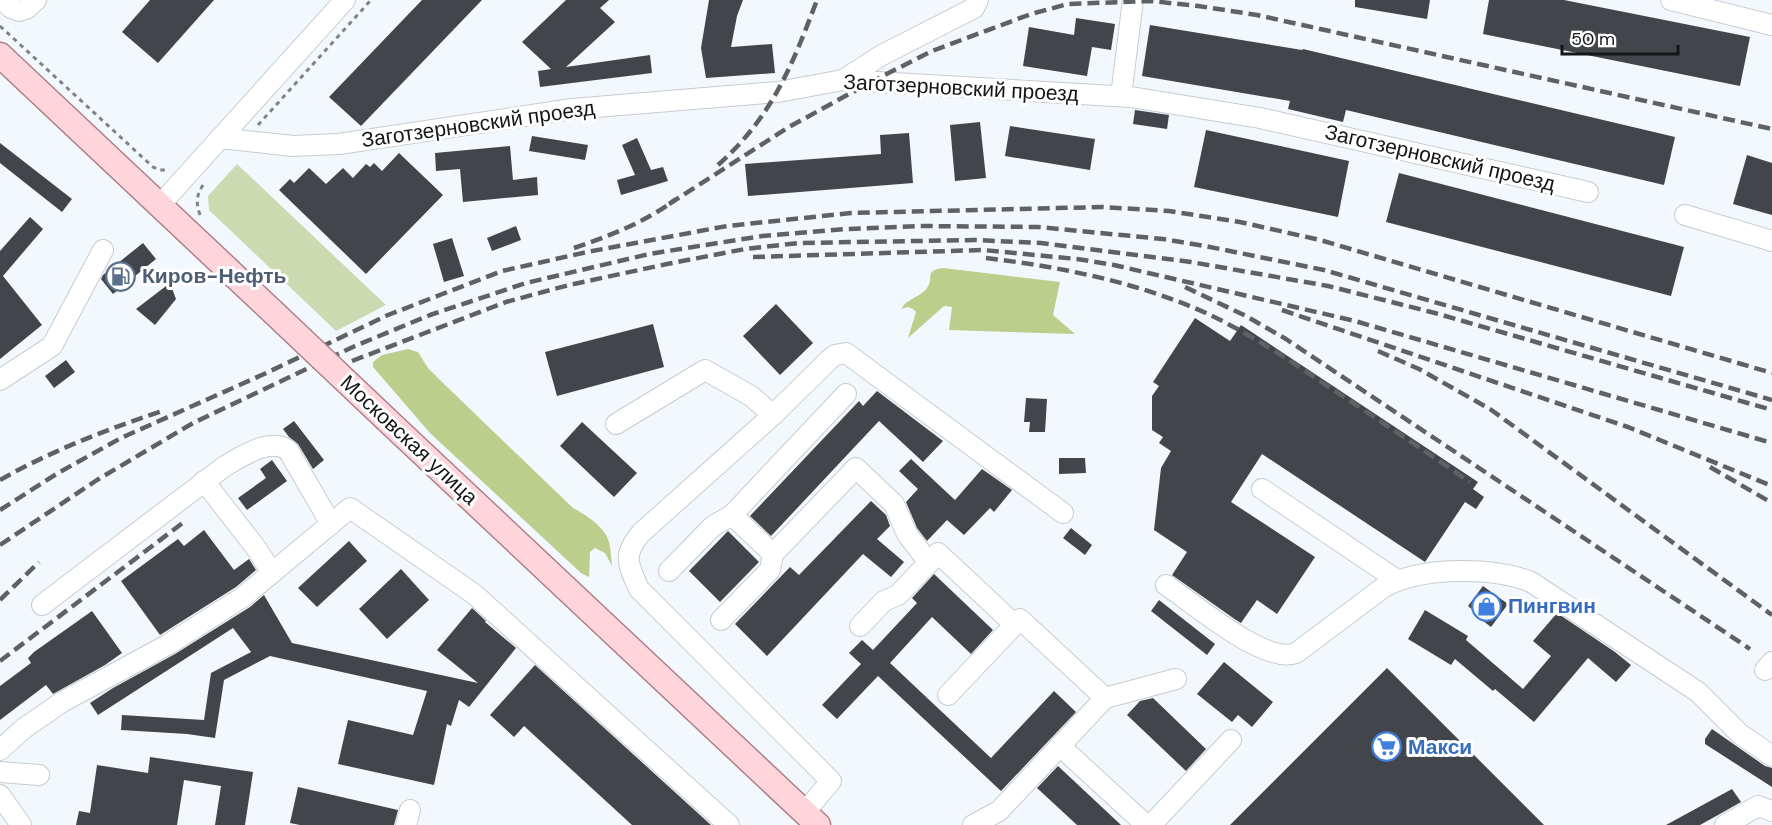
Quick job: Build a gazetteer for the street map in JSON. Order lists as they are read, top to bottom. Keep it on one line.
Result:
{"streets":{"main road":["Московская улица"],"street":["Заготзерновский проезд"]},"places":{"fuel station":["Киров-Нефть"],"shop":["Пингвин"],"supermarket":["Макси"]},"scale_bar":"50 m"}
